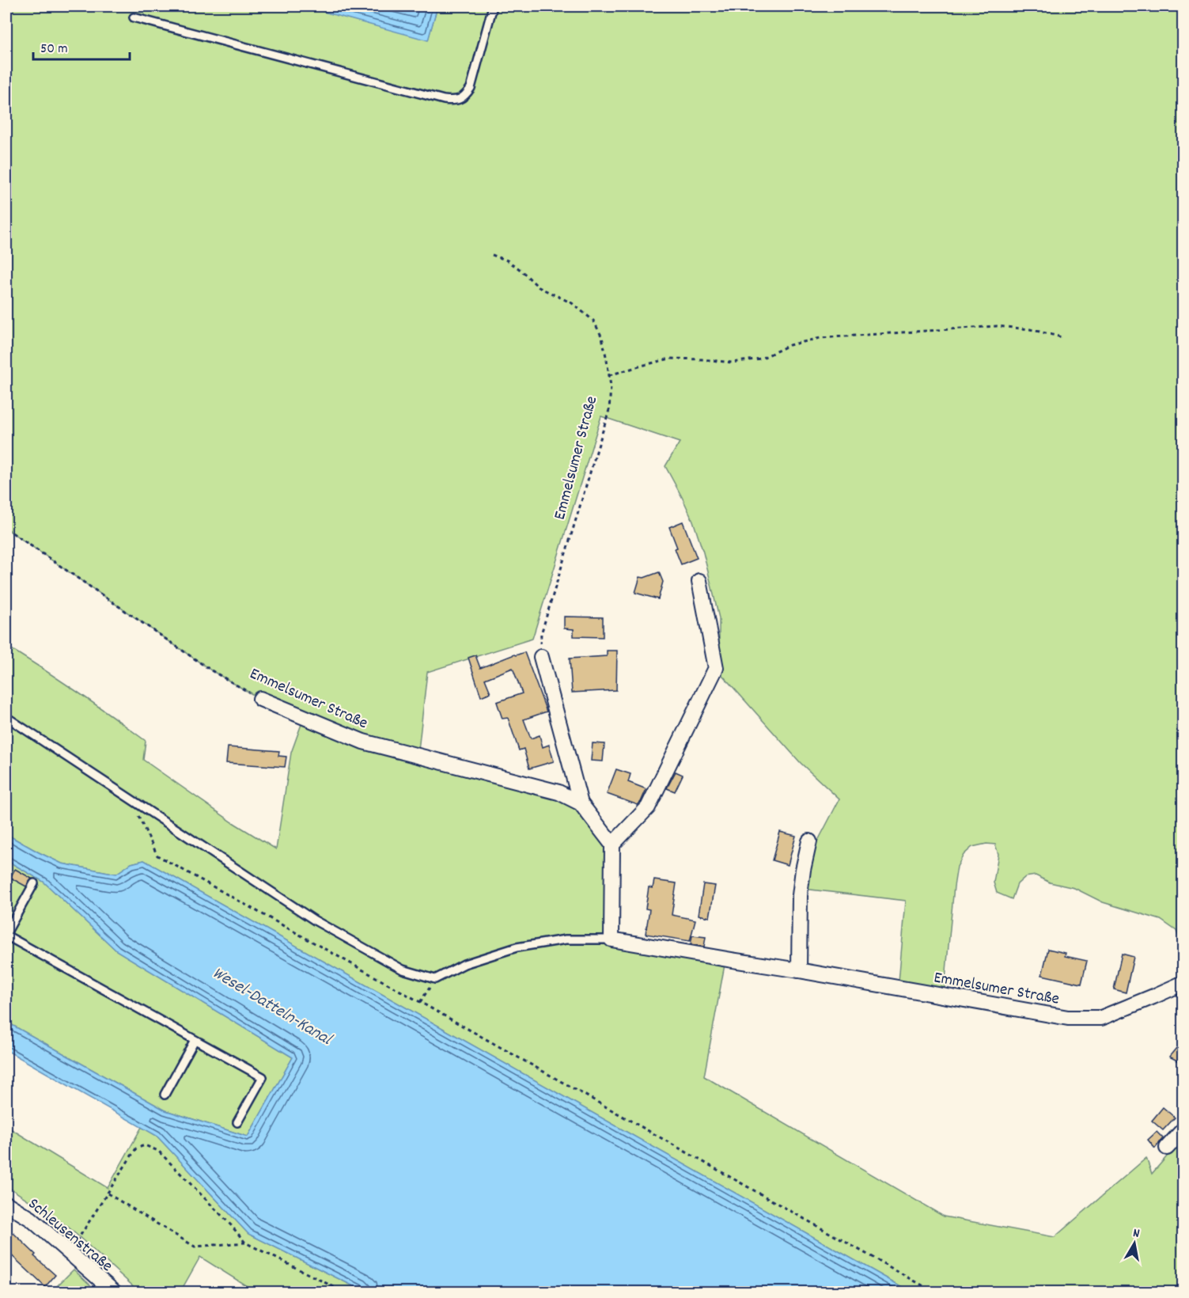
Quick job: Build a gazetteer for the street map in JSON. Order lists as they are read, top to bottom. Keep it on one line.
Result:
{"streets":{"street":["Emmelsumer Straße","Schleusenstraße"]},"water":["Wesel-Datteln-Kanal"],"scale_bar":"50 m","north":"top"}
